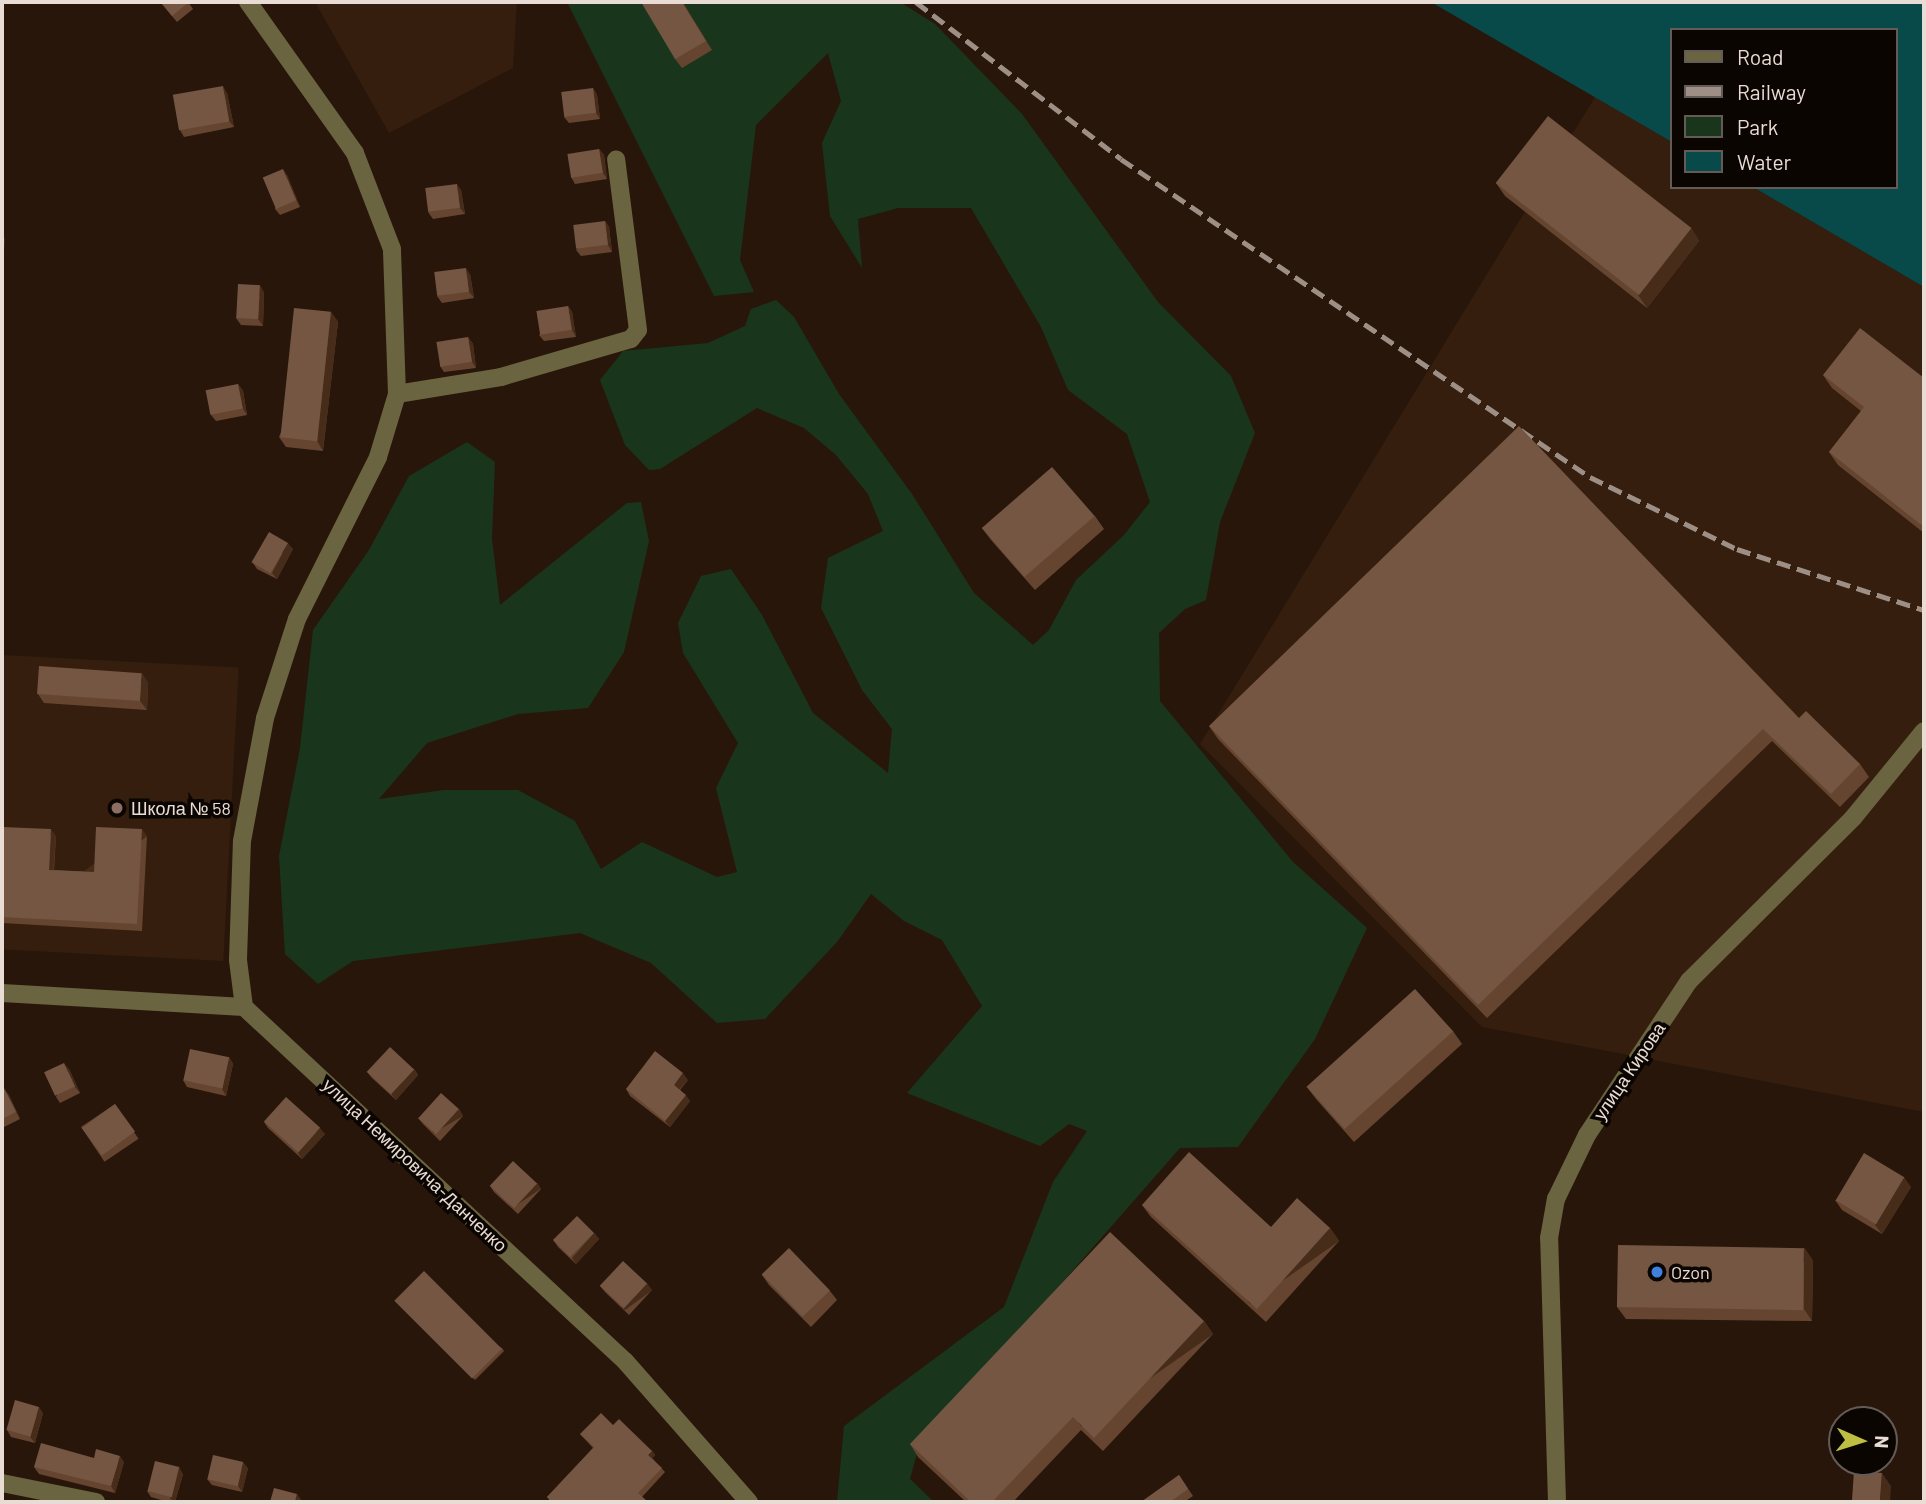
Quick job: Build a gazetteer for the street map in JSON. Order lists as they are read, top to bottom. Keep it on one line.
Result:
{"streets":{"street":["улица Кирова","улица Немировича-Данченко"]},"places":["Школа № 58","Ozon"],"legend":["Road","Railway","Park","Water"],"north":"right"}
